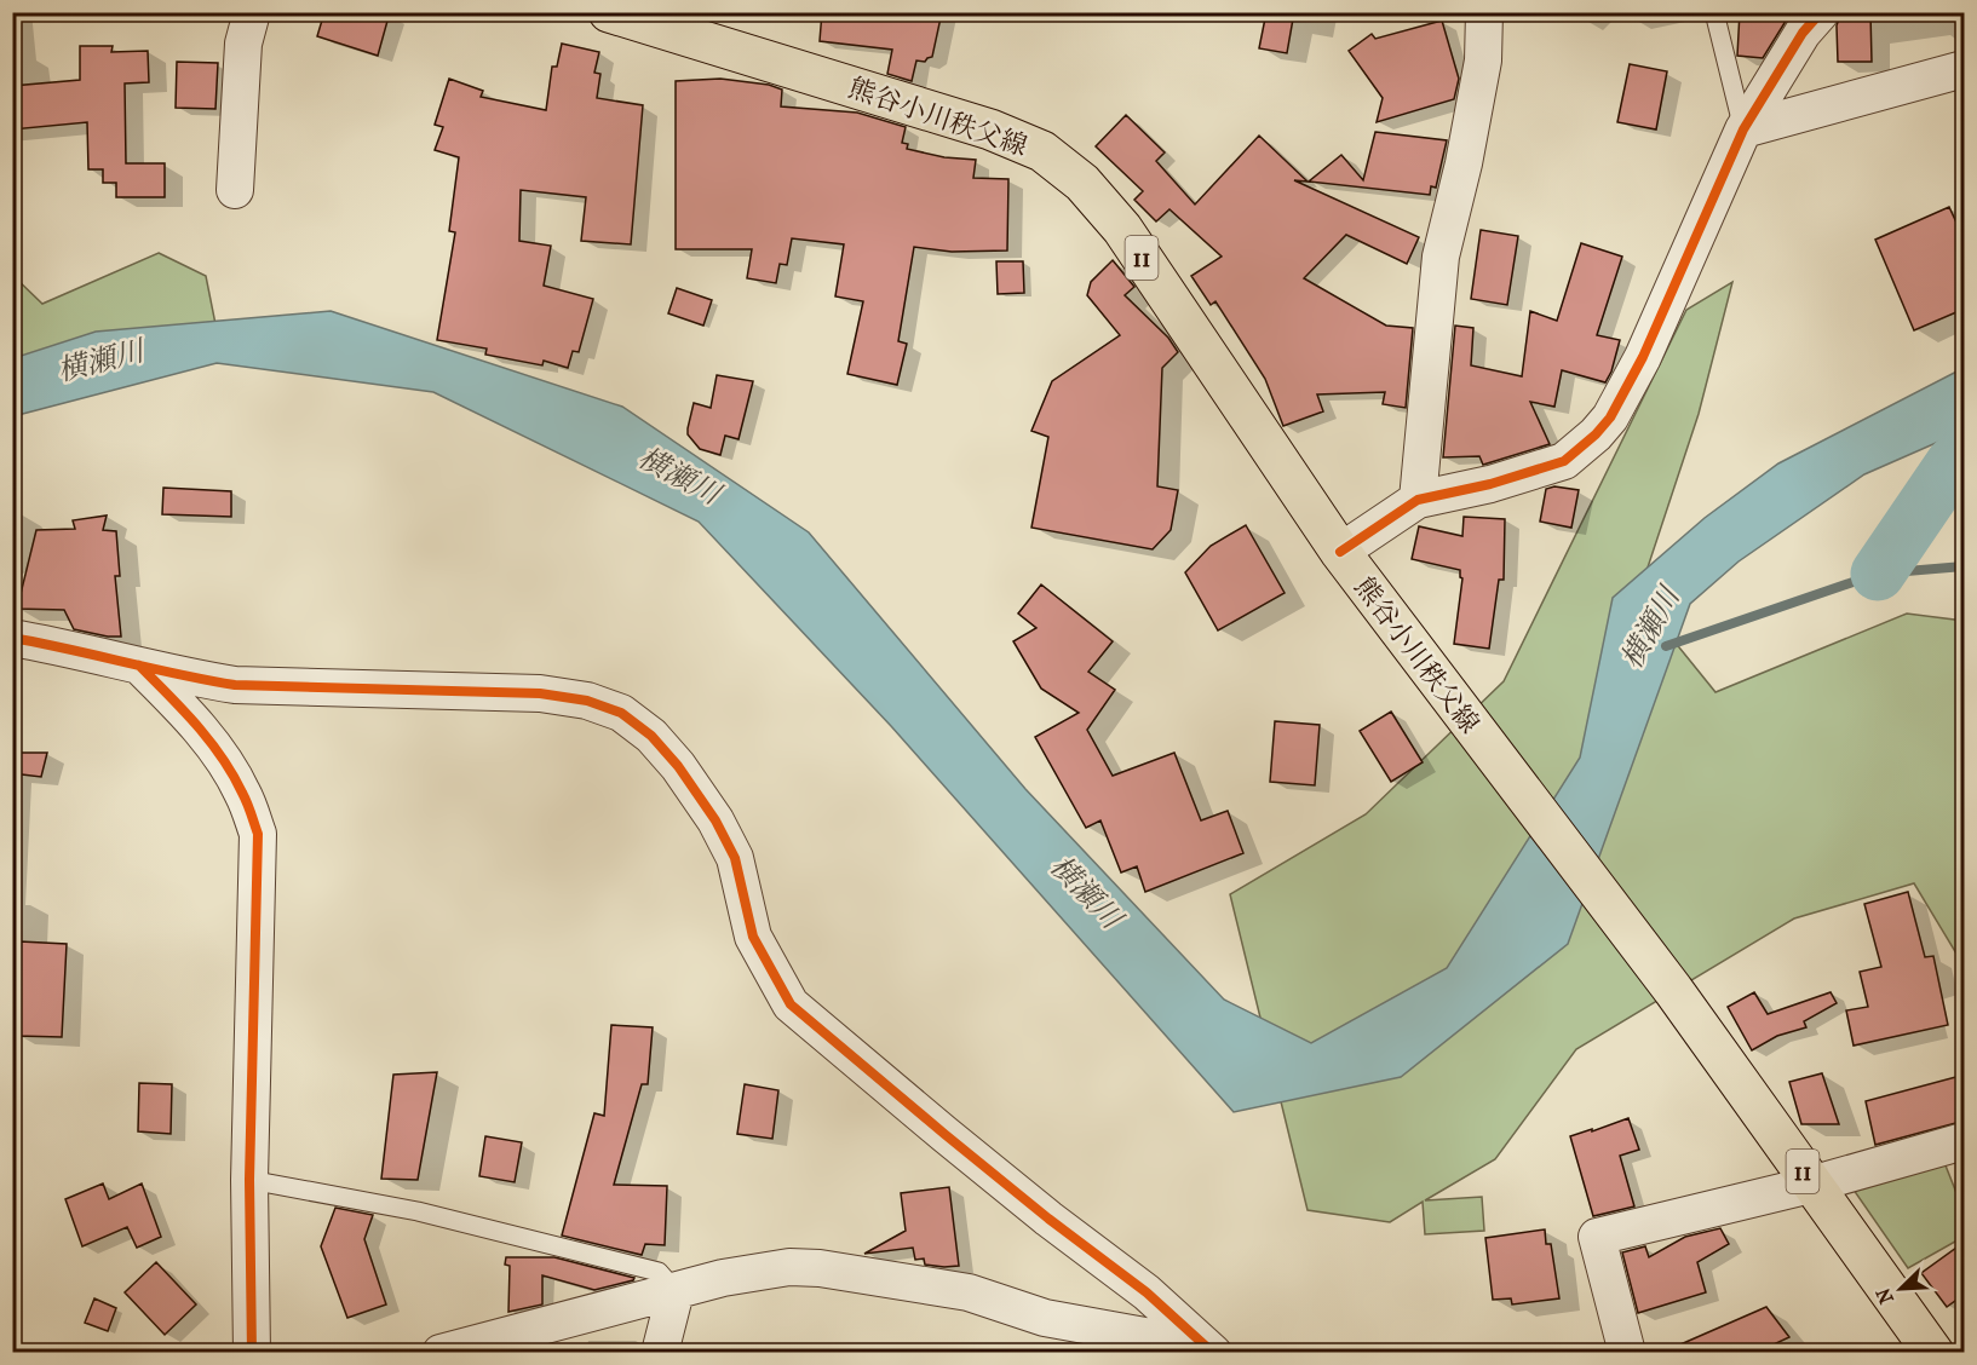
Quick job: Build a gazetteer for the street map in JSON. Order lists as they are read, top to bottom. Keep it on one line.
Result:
{"streets":{"main road":["熊谷小川秩父線","11"]},"water":["横瀬川"],"north":"bottom left"}
